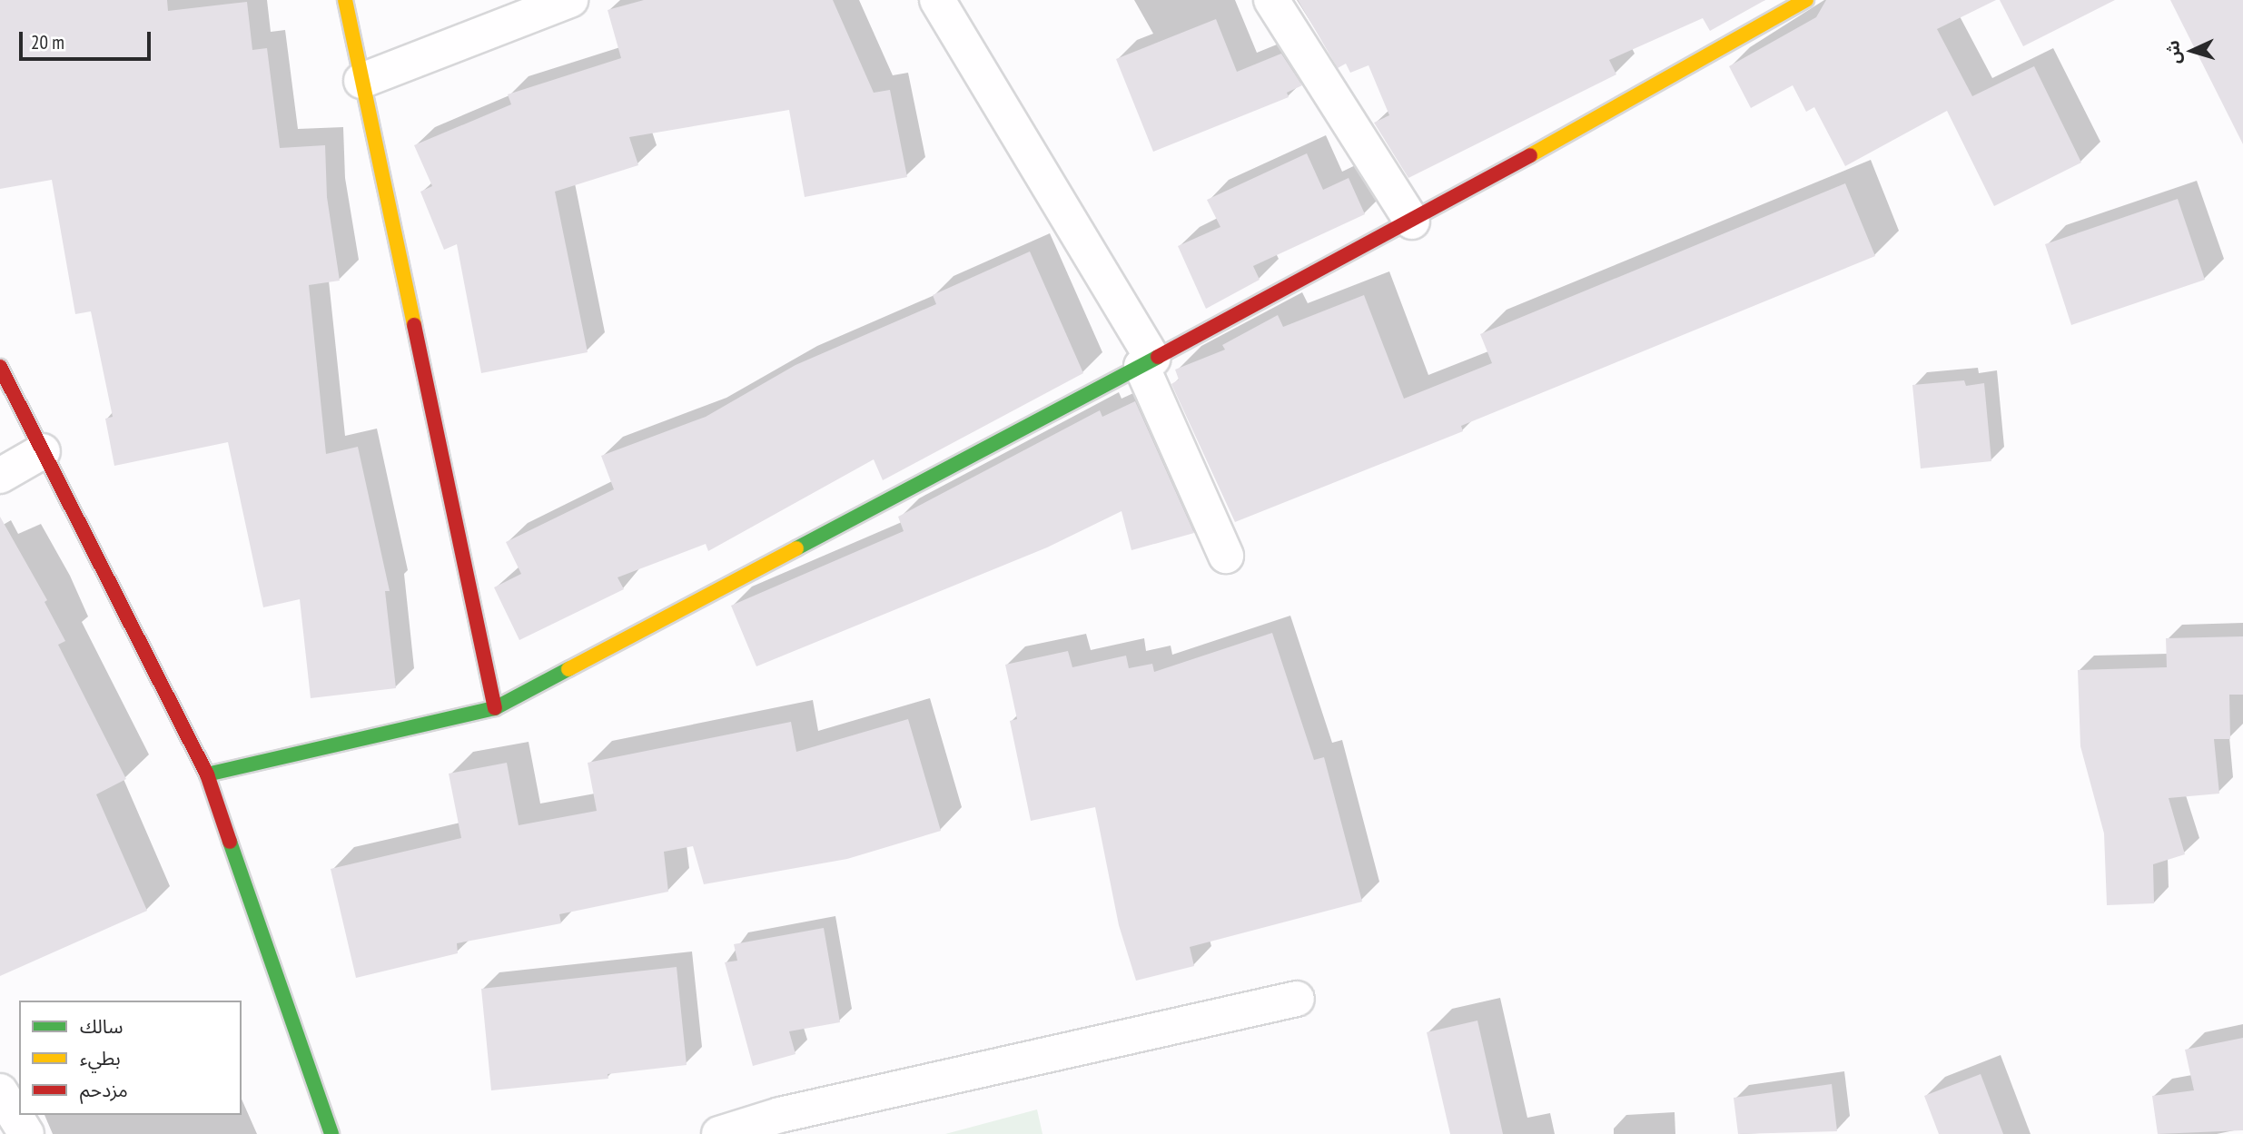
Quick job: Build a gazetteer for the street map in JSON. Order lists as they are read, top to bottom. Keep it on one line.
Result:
{"legend":["سالك","بطيء","مزدحم"],"scale_bar":"20 m","north":"left"}
